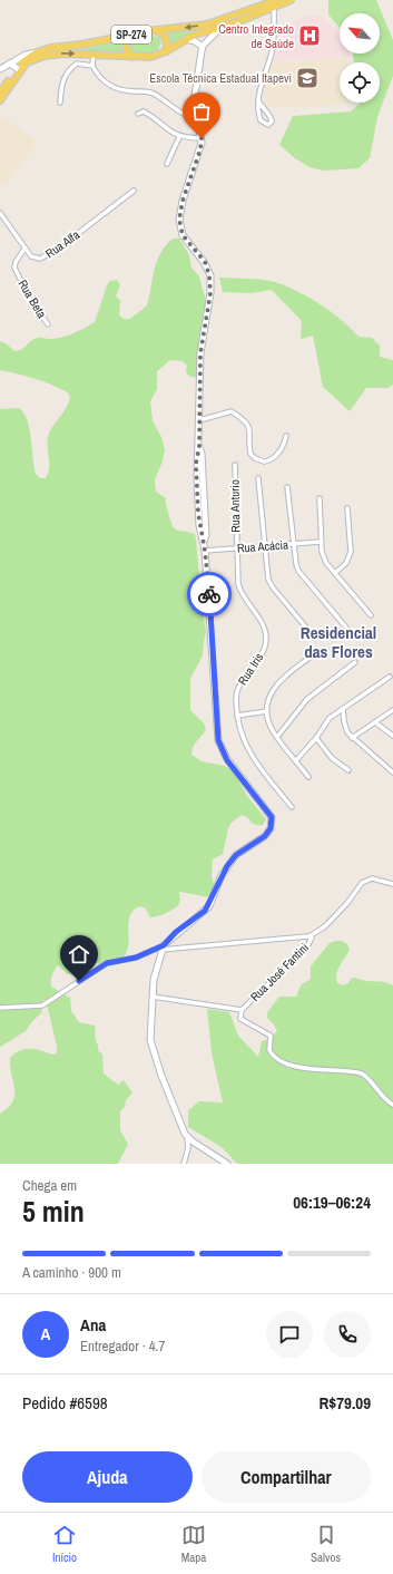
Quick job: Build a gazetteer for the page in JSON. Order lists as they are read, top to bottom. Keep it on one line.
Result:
{"streets":{"main road":["SP-274"],"street":["Rua Alfa","Rua Beta","Rua Anturio","Rua Acácia","Rua Iris","Rua José Fantini"]},"crossings":[["Rua Alfa","Rua Beta"],["Rua Anturio","Rua Acácia"],["Rua Anturio","Rua Iris"],["Rua Acácia","Rua Iris"]],"districts":["Residencial das Flores"],"places":{"hospital":["Centro Integrado de Saúde"],"school or university":["Escola Técnica Estadual Itapevi"]},"north":"top left","page":{"heading":["5 min","Chega em","06:19–06:24"],"panel":["Ana","Entregador · 4.7","Pedido #6598","R$79.09"],"bar":"A caminho · 900 m","round":"A","buttons":["Ajuda","Compartilhar"],"tabs":["Início","Mapa","Salvos"]}}
